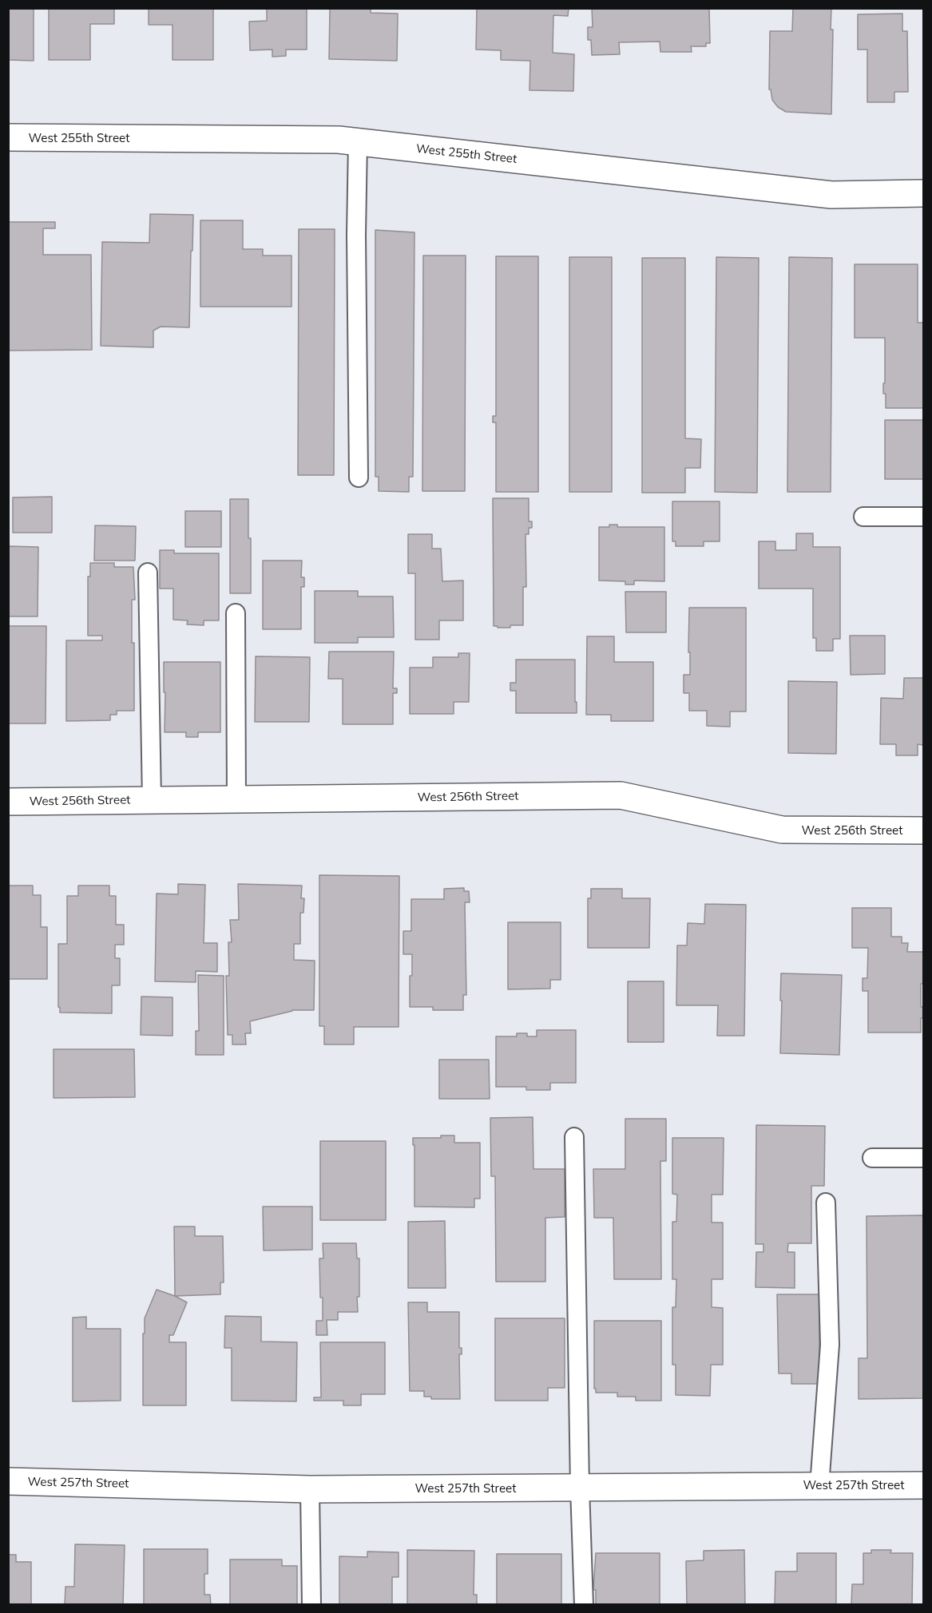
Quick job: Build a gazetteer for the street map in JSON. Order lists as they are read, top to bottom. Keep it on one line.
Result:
{"streets":{"street":["West 255th Street","West 256th Street","West 257th Street"]}}
